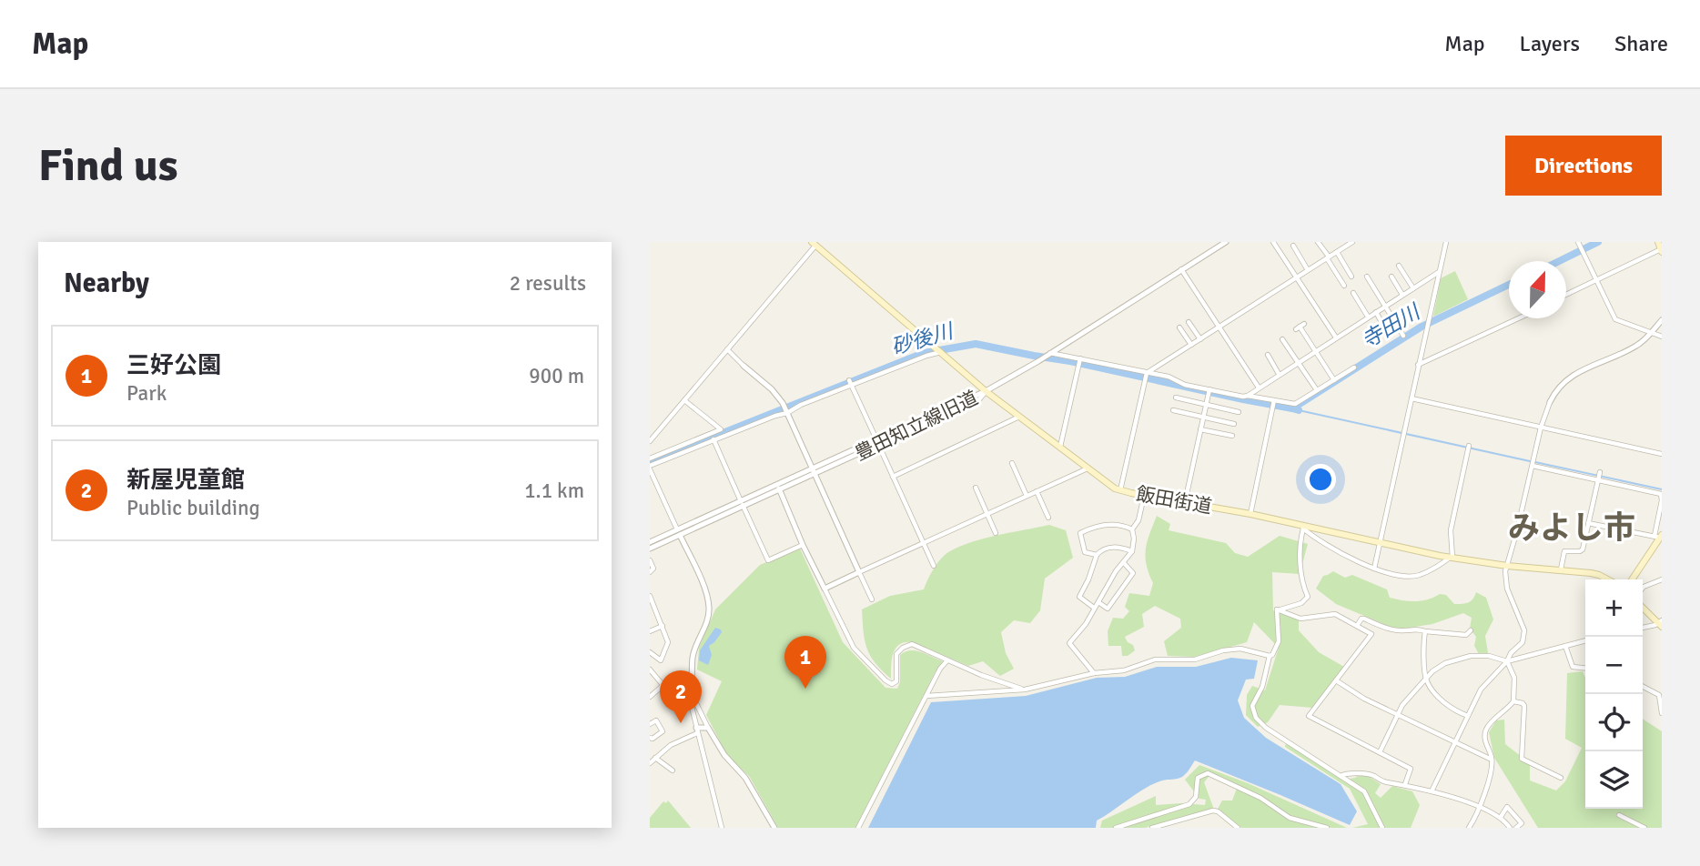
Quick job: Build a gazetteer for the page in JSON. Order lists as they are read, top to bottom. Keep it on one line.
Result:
{"streets":{"main road":["飯田街道"],"street":["豊田知立線旧道"]},"crossings":[["豊田知立線旧道","飯田街道"]],"districts":["みよし市"],"water":["寺田川","砂後川"],"north":"top","page":{"header":"Map","nav":["Map","Layers","Share"],"buttons":"Directions","title":"Find us","heading":["Nearby","2 results"],"list":[{"mark":"1","name":"三好公園","note":"Park","value":"900 m"},{"mark":"2","name":"新屋児童館","note":"Public building","value":"1.1 km"}],"map_buttons":["+","−"],"pins":["1","2"]}}
